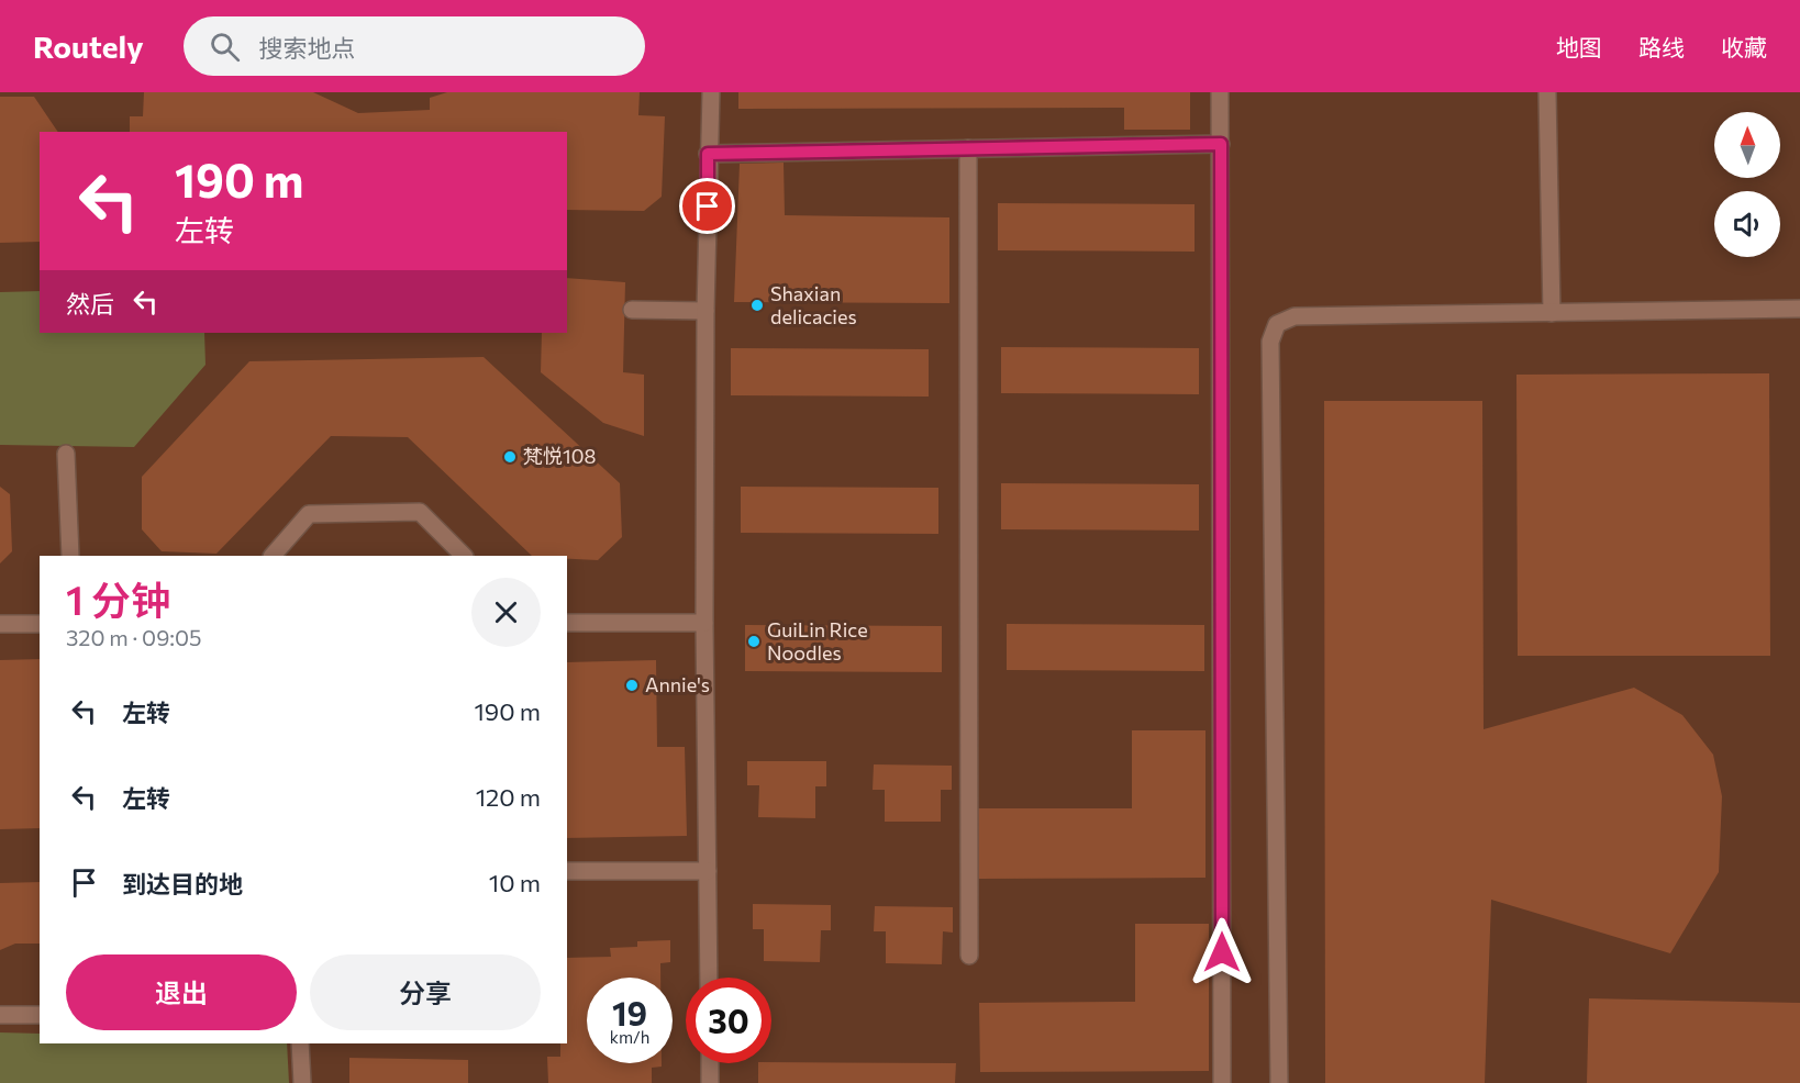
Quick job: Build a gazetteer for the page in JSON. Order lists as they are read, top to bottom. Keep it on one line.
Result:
{"places":["Shaxian delicacies","梵悦108","GuiLin Rice Noodles","Annie's"],"north":"top","page":{"header":"Routely","search":"搜索地点","nav":["地图","路线","收藏"],"turn":["190 m","左转"],"then":"然后","heading":["1 分钟","320 m · 09:05"],"list":[{"name":"左转","value":"190 m"},{"name":"左转","value":"120 m"},{"name":"到达目的地","value":"10 m"}],"buttons":["退出","分享"],"speed":"19 km/h","limit":"30"}}
